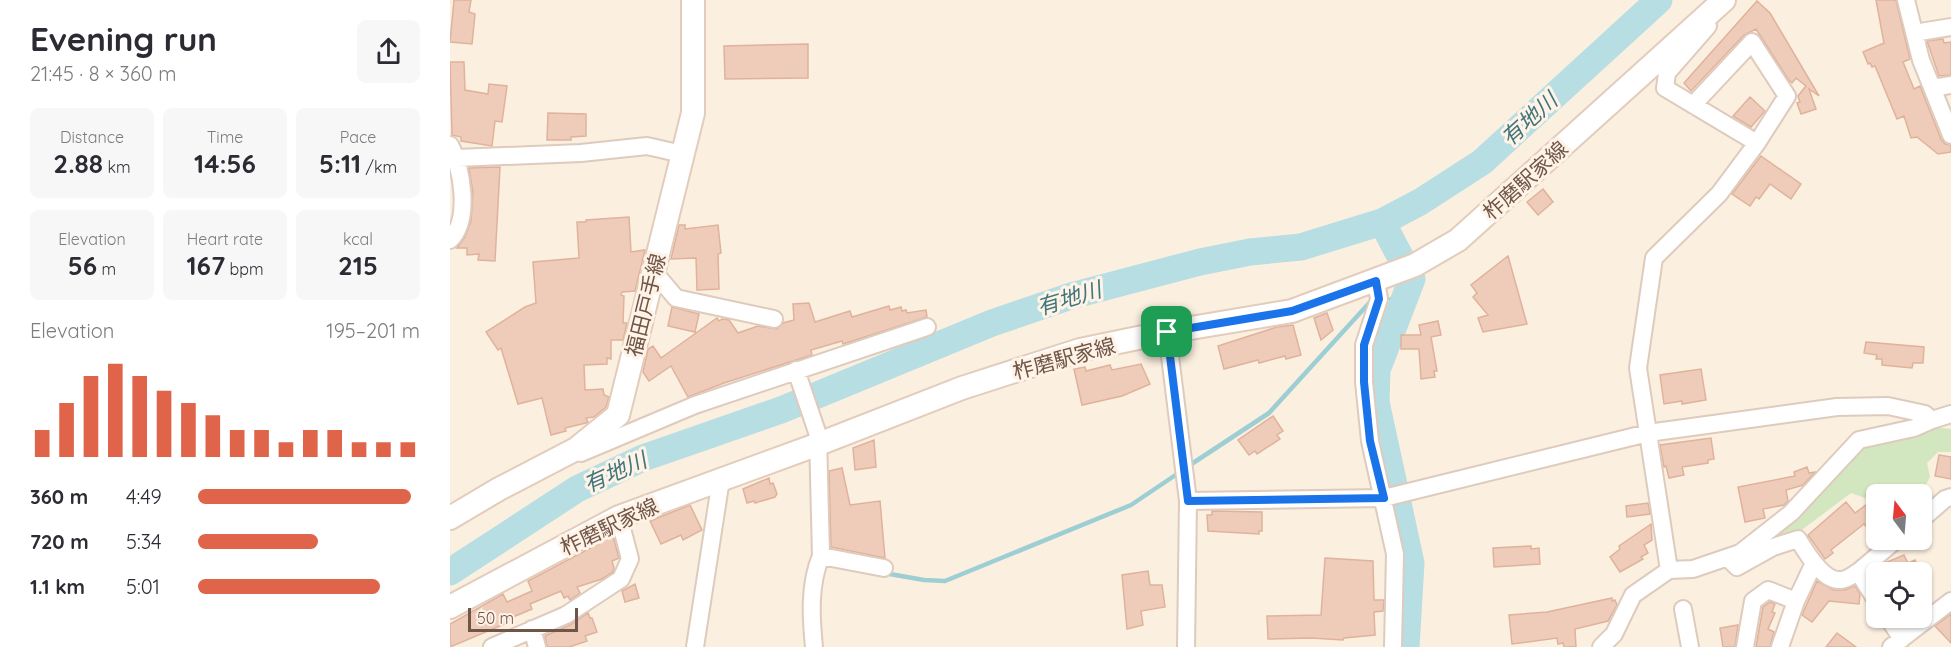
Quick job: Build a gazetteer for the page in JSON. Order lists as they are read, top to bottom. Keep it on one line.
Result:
{"streets":{"main road":["柞磨駅家線","福田戸手線"]},"water":["有地川"],"scale_bar":"50 m","north":"top","page":{"heading":["Evening run","21:45 · 8 × 360 m"],"stats":[["Distance","2.88 km"],["Time","14:56"],["Pace","5:11 /km"],["Elevation","56 m"],["Heart rate","167 bpm"],["kcal","215"]],"chart":["Elevation","195–201 m"],"list":[{"name":"360 m","note":"4:49"},{"name":"720 m","note":"5:34"},{"name":"1.1 km","note":"5:01"}],"scale":"50 m"}}
